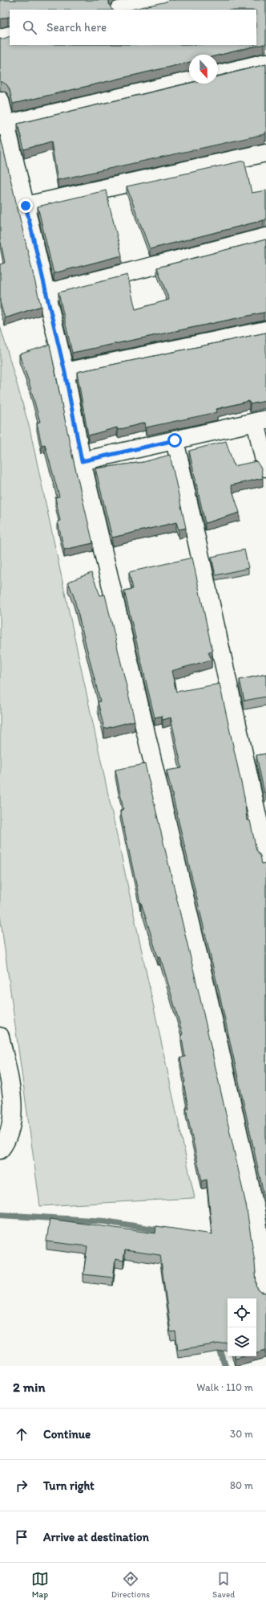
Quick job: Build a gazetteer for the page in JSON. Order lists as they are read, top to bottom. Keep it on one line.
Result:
{"north":"bottom","page":{"search":"Search here","heading":["2 min","Walk · 110 m"],"list":[["Continue","30 m"],["Turn right","80 m"],"Arrive at destination"],"nav":["Map","Directions","Saved"]}}
